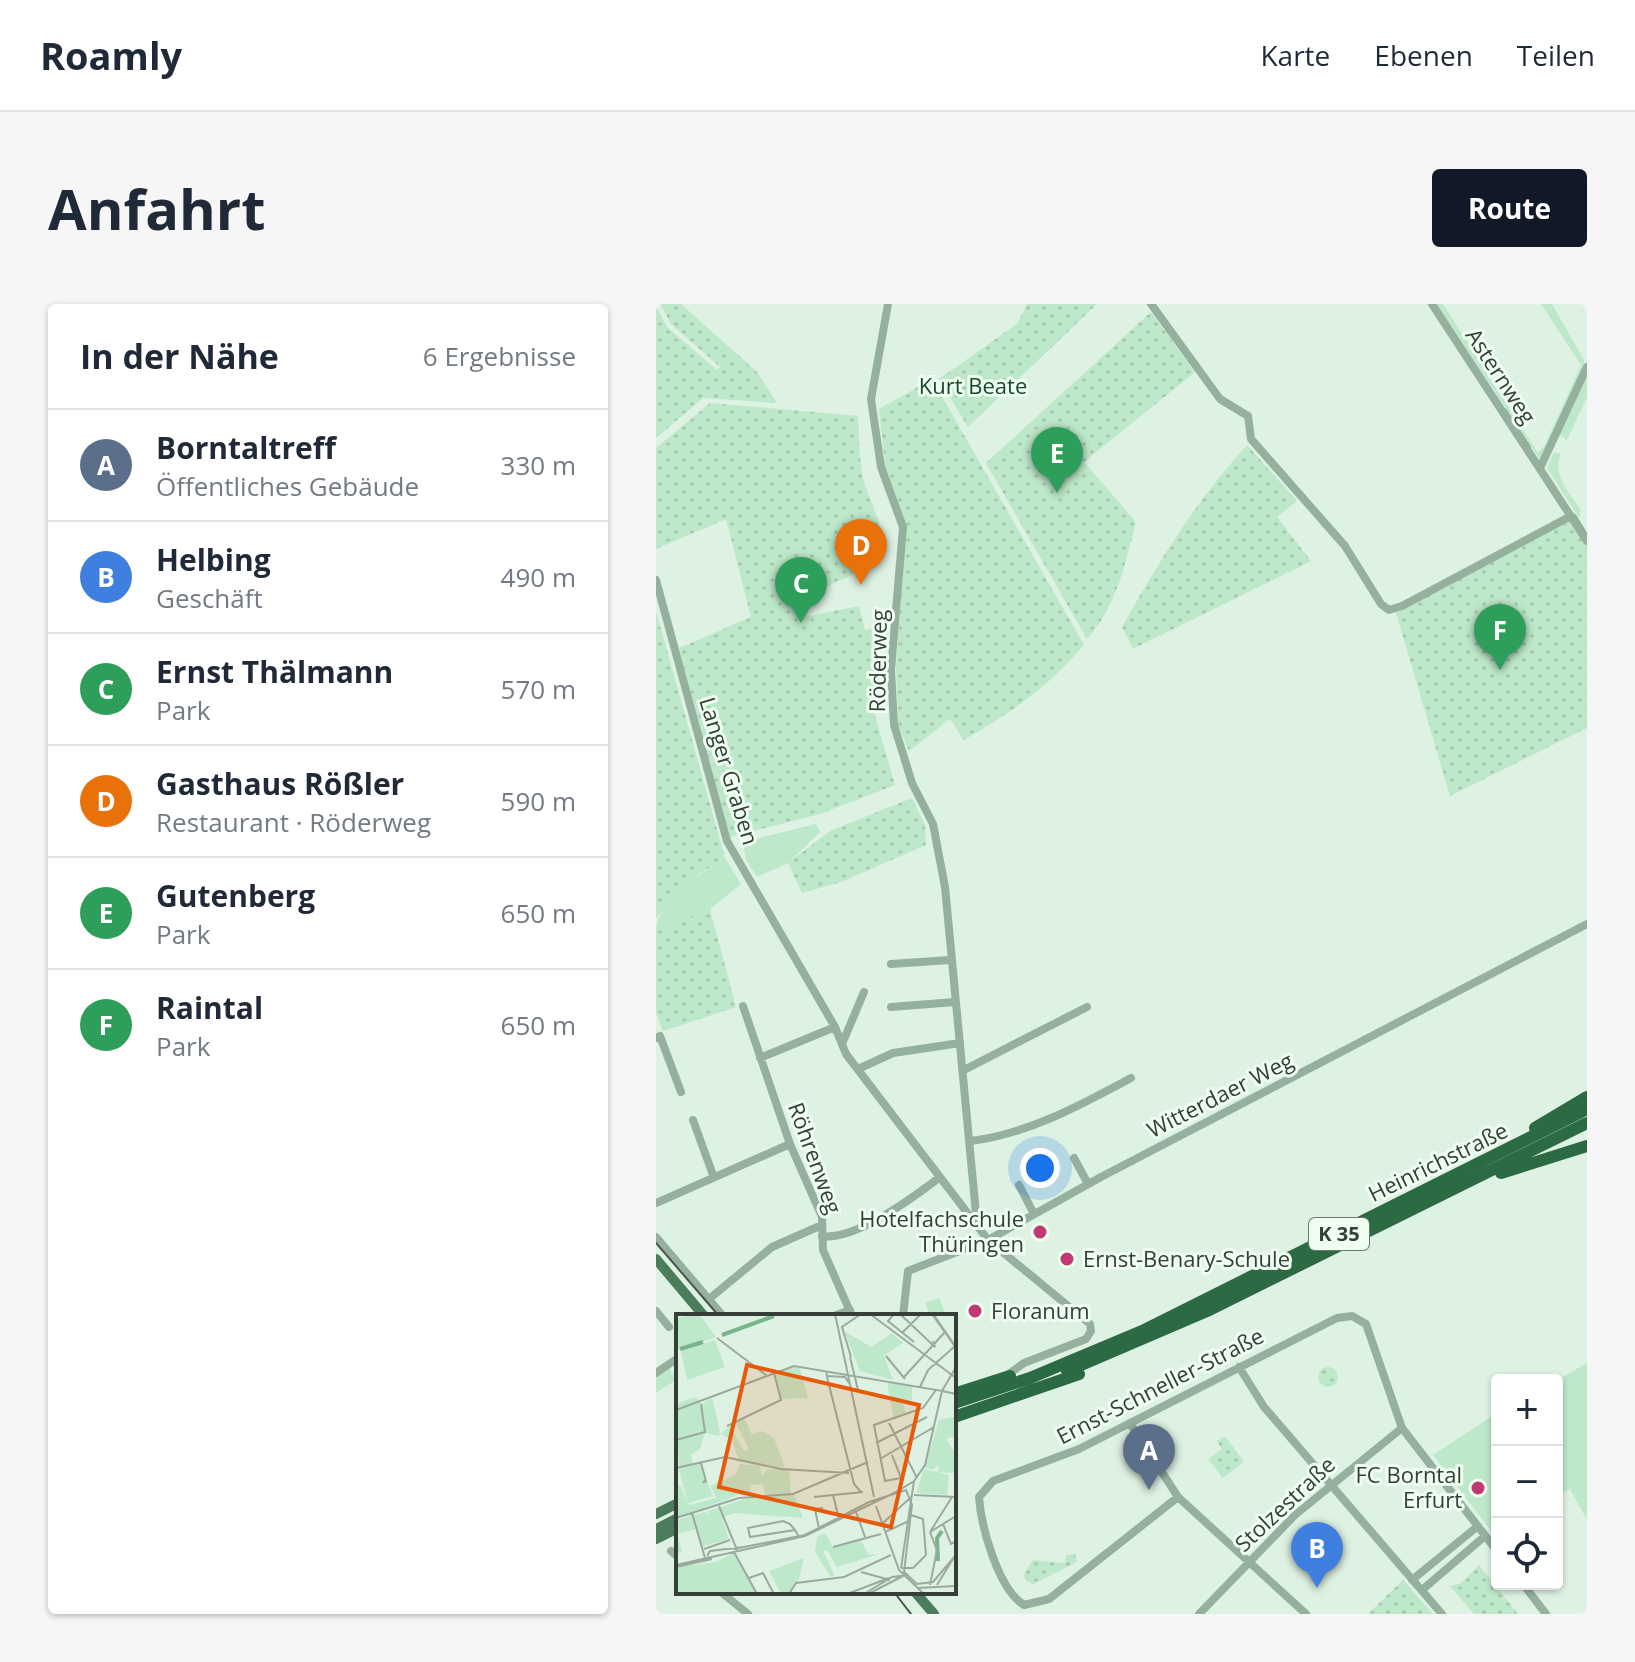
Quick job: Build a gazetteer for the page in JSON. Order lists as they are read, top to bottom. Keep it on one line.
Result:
{"streets":{"highway":["Heinrichstraße","K 35"],"street":["Asternweg","Röderweg","Langer Graben","Witterdaer Weg","Röhrenweg","Ernst-Schneller-Straße","Stolzestraße"]},"crossings":[["Röderweg","Langer Graben"],["Langer Graben","Witterdaer Weg"],["Langer Graben","K 35"],["Heinrichstraße","K 35"],["Ernst-Schneller-Straße","Stolzestraße"]],"parks":["Kurt Beate"],"places":["Hotelfachschule Thüringen","Ernst-Benary-Schule","Floranum","FC Borntal Erfurt"],"page":{"header":"Roamly","nav":["Karte","Ebenen","Teilen"],"buttons":"Route","title":"Anfahrt","heading":["In der Nähe","6 Ergebnisse"],"list":[{"mark":"A","name":"Borntaltreff","note":"Öffentliches Gebäude","value":"330 m"},{"mark":"B","name":"Helbing","note":"Geschäft","value":"490 m"},{"mark":"C","name":"Ernst Thälmann","note":"Park","value":"570 m"},{"mark":"D","name":"Gasthaus Rößler","note":"Restaurant · Röderweg","value":"590 m"},{"mark":"E","name":"Gutenberg","note":"Park","value":"650 m"},{"mark":"F","name":"Raintal","note":"Park","value":"650 m"}],"pins":["E","D","C","F","A","B"],"map_buttons":["+","−"]}}
